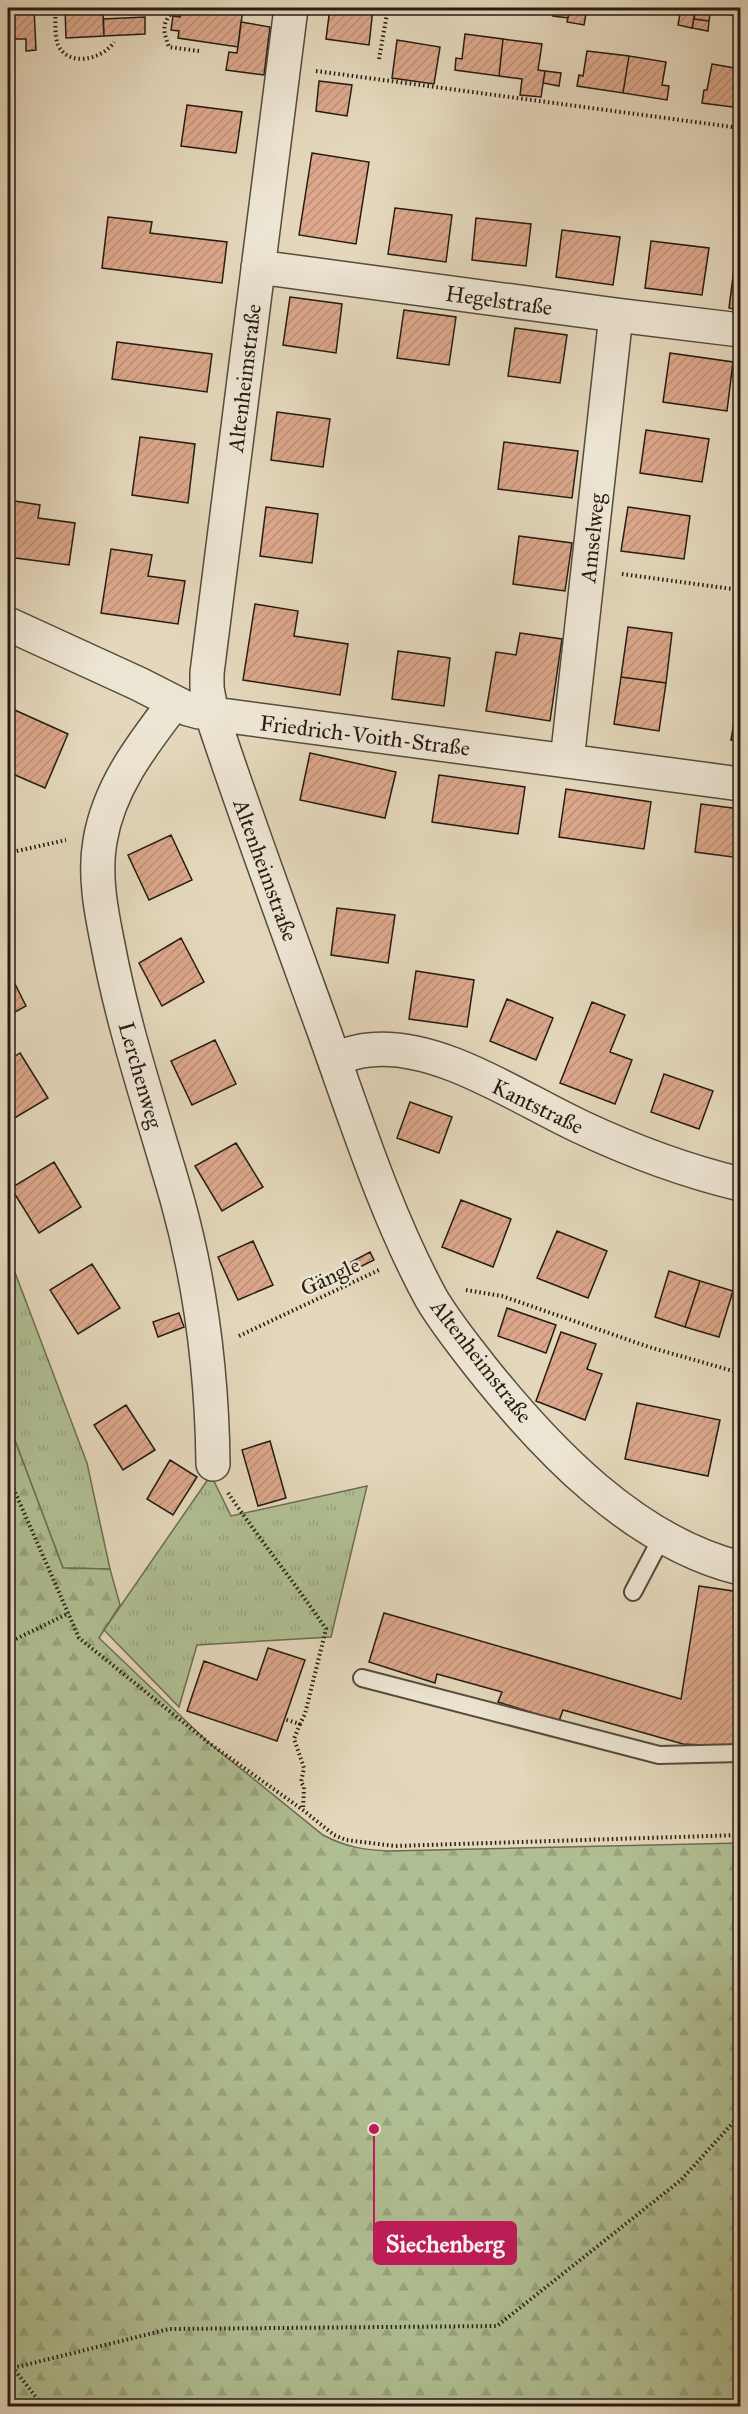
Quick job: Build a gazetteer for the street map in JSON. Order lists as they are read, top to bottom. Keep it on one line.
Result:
{"streets":{"street":["Hegelstraße","Altenheimstraße","Amselweg","Friedrich-Voith-Straße","Lerchenweg","Kantstraße"],"path":["Gängle"]},"crossings":[["Hegelstraße","Altenheimstraße"],["Hegelstraße","Amselweg"],["Altenheimstraße","Friedrich-Voith-Straße"],["Altenheimstraße","Kantstraße"],["Altenheimstraße","Gängle"],["Amselweg","Friedrich-Voith-Straße"],["Friedrich-Voith-Straße","Lerchenweg"]],"places":["Siechenberg"]}
